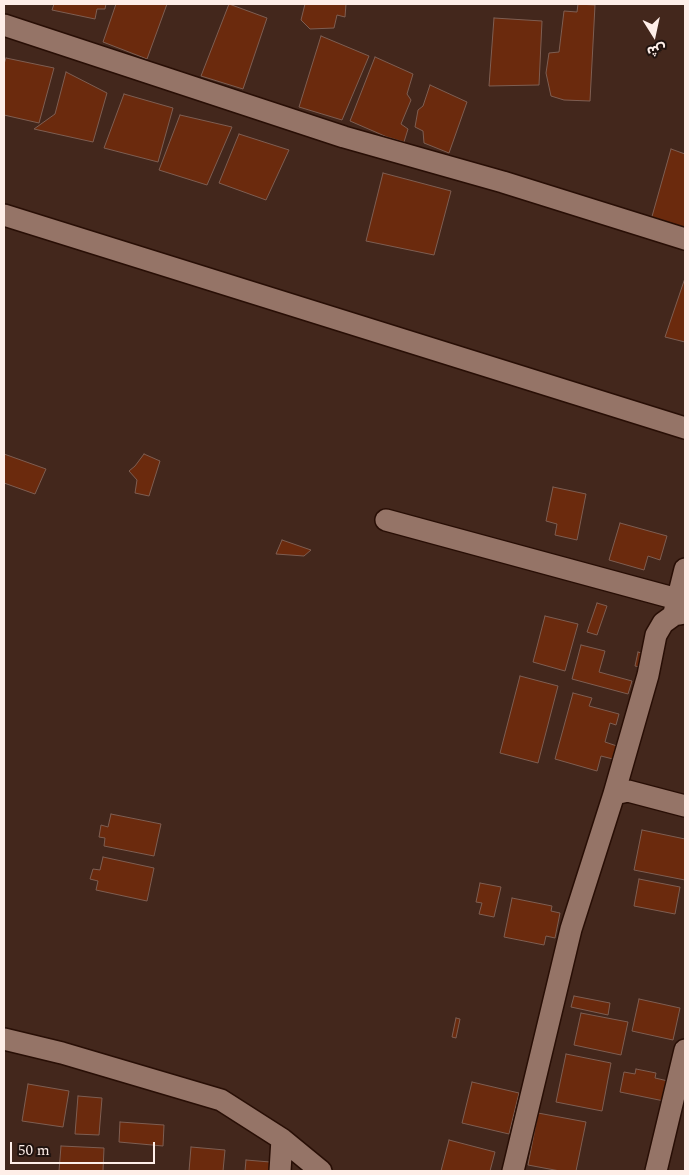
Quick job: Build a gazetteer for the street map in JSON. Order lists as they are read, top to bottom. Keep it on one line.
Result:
{"scale_bar":"50 m","north":"bottom"}
